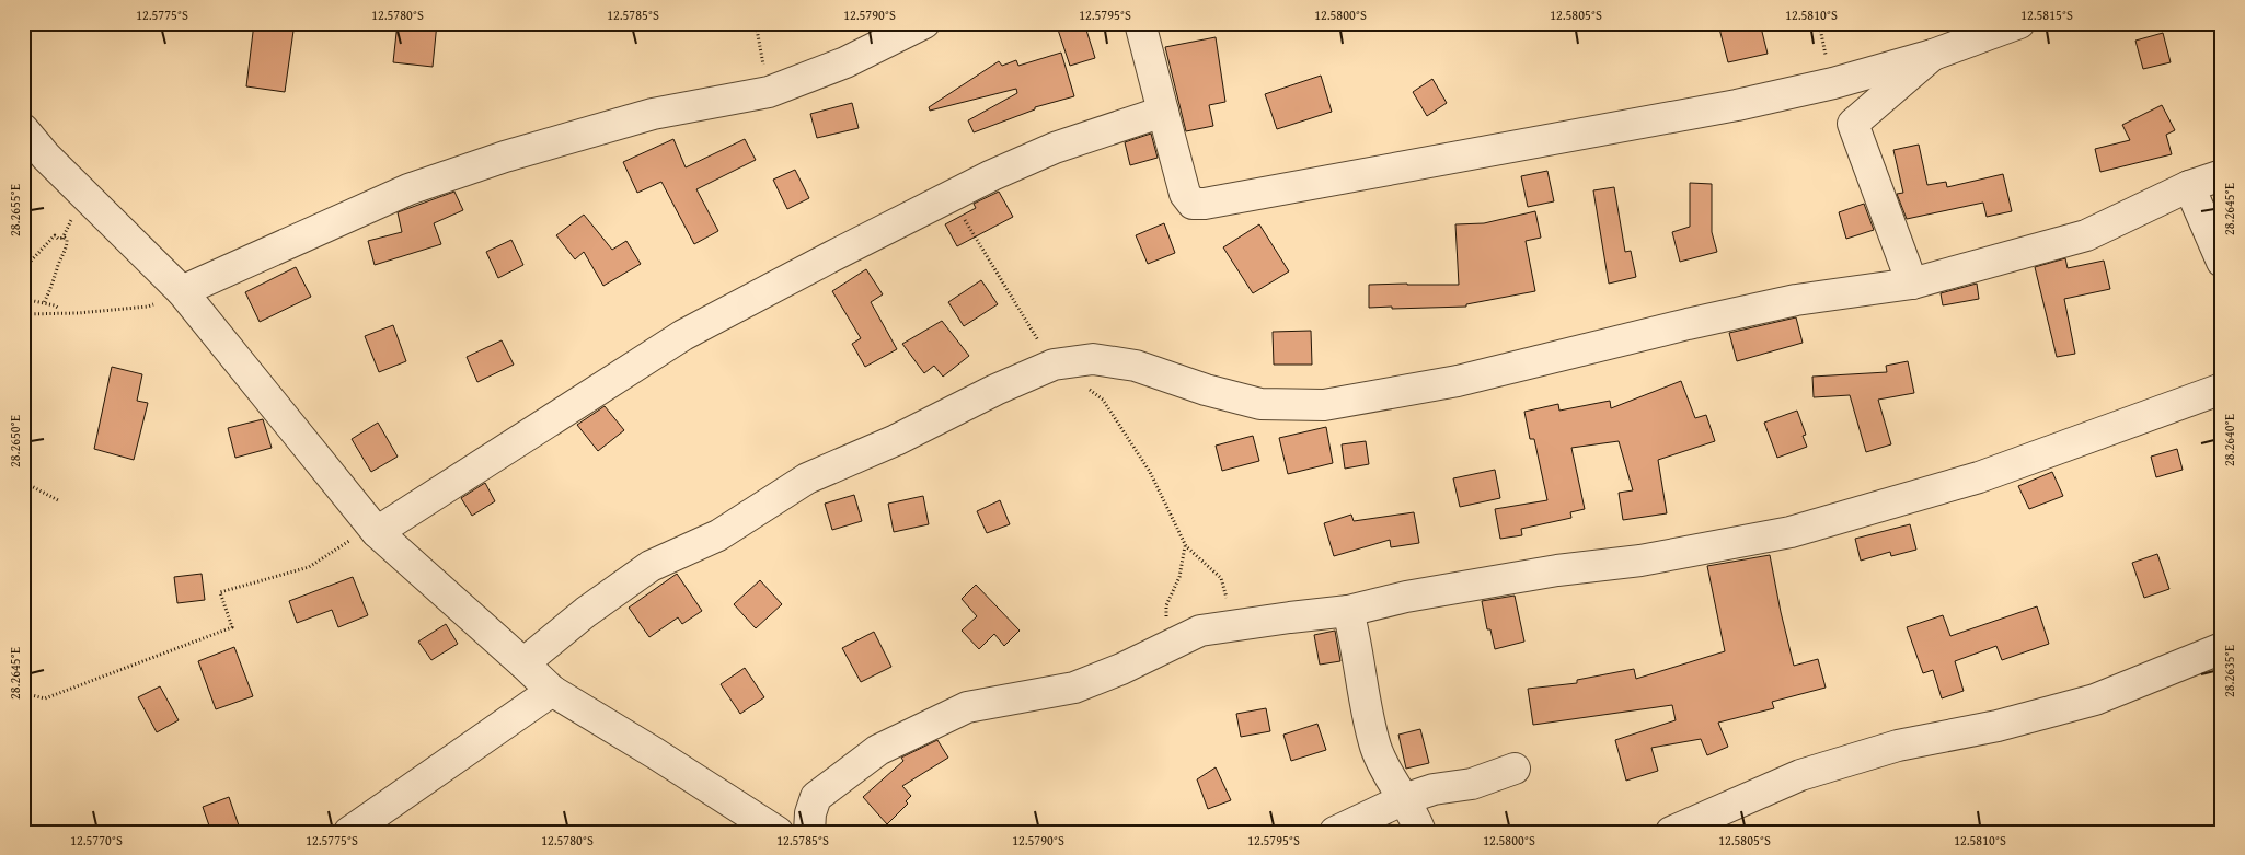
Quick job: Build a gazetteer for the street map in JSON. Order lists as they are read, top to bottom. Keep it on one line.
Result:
{"coordinates":["12.5775°S","12.5780°S","12.5785°S","12.5790°S","12.5795°S","12.5800°S","12.5805°S","12.5810°S","12.5815°S","28.2645°E","28.2655°E","28.2640°E","28.2650°E","28.2635°E","12.5770°S"]}
